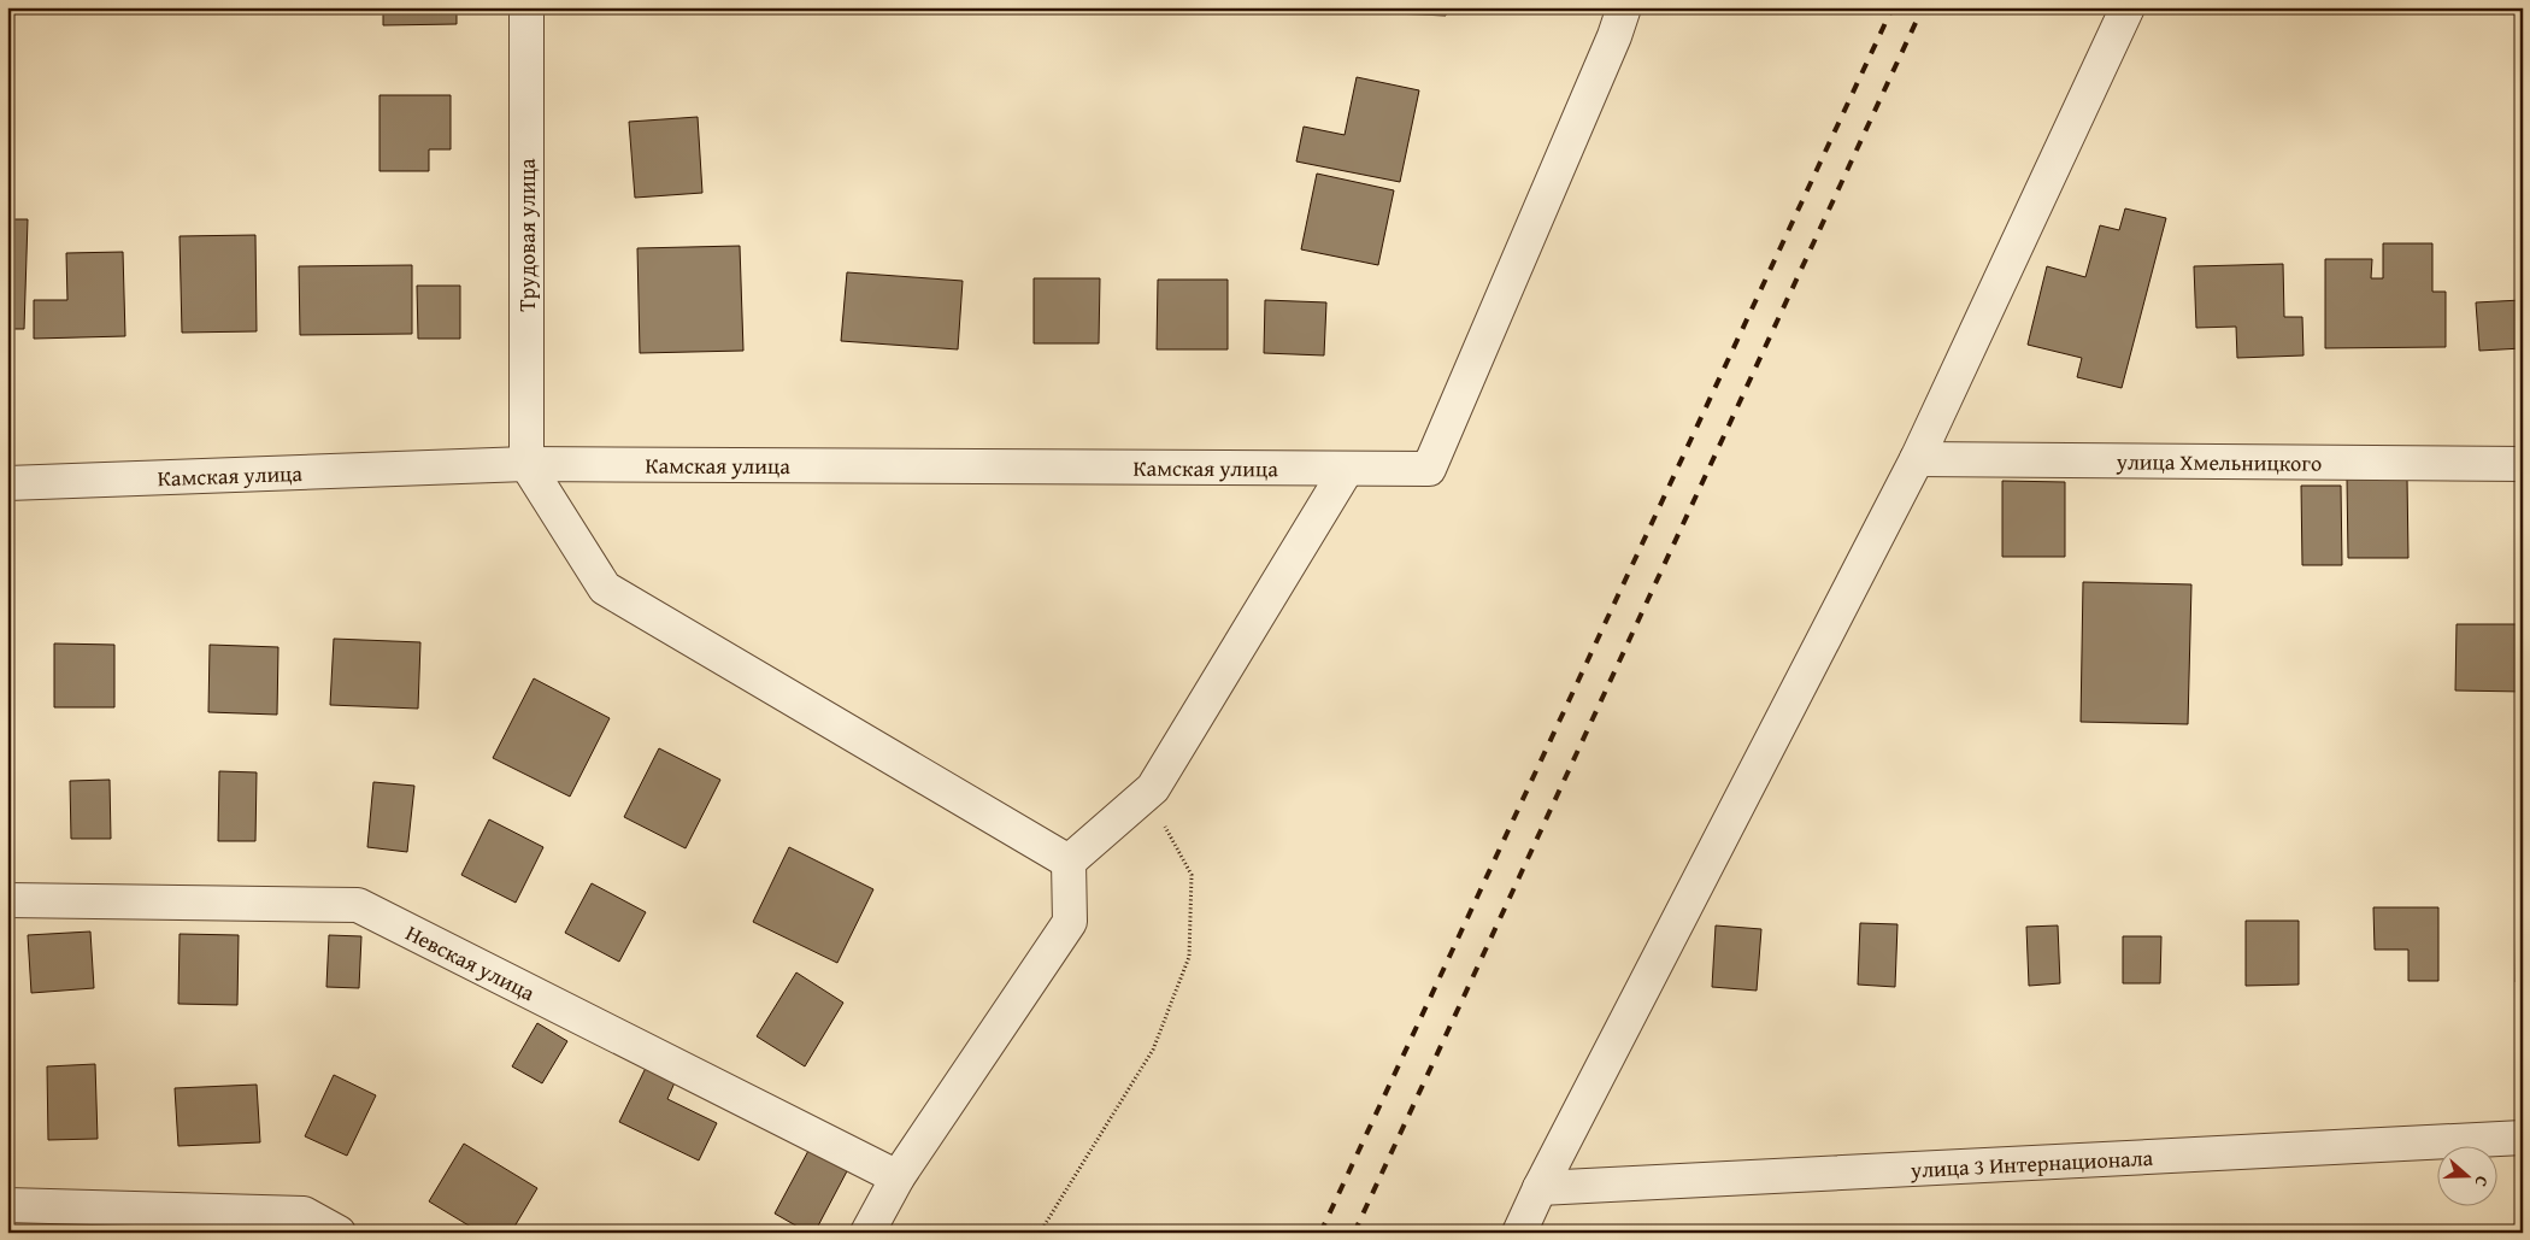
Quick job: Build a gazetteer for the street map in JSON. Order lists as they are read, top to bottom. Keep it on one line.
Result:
{"streets":{"street":["Трудовая улица","улица Хмельницкого","Камская улица","Невская улица","улица 3 Интернационала"]},"crossings":[["Трудовая улица","Камская улица"]],"north":"right"}
